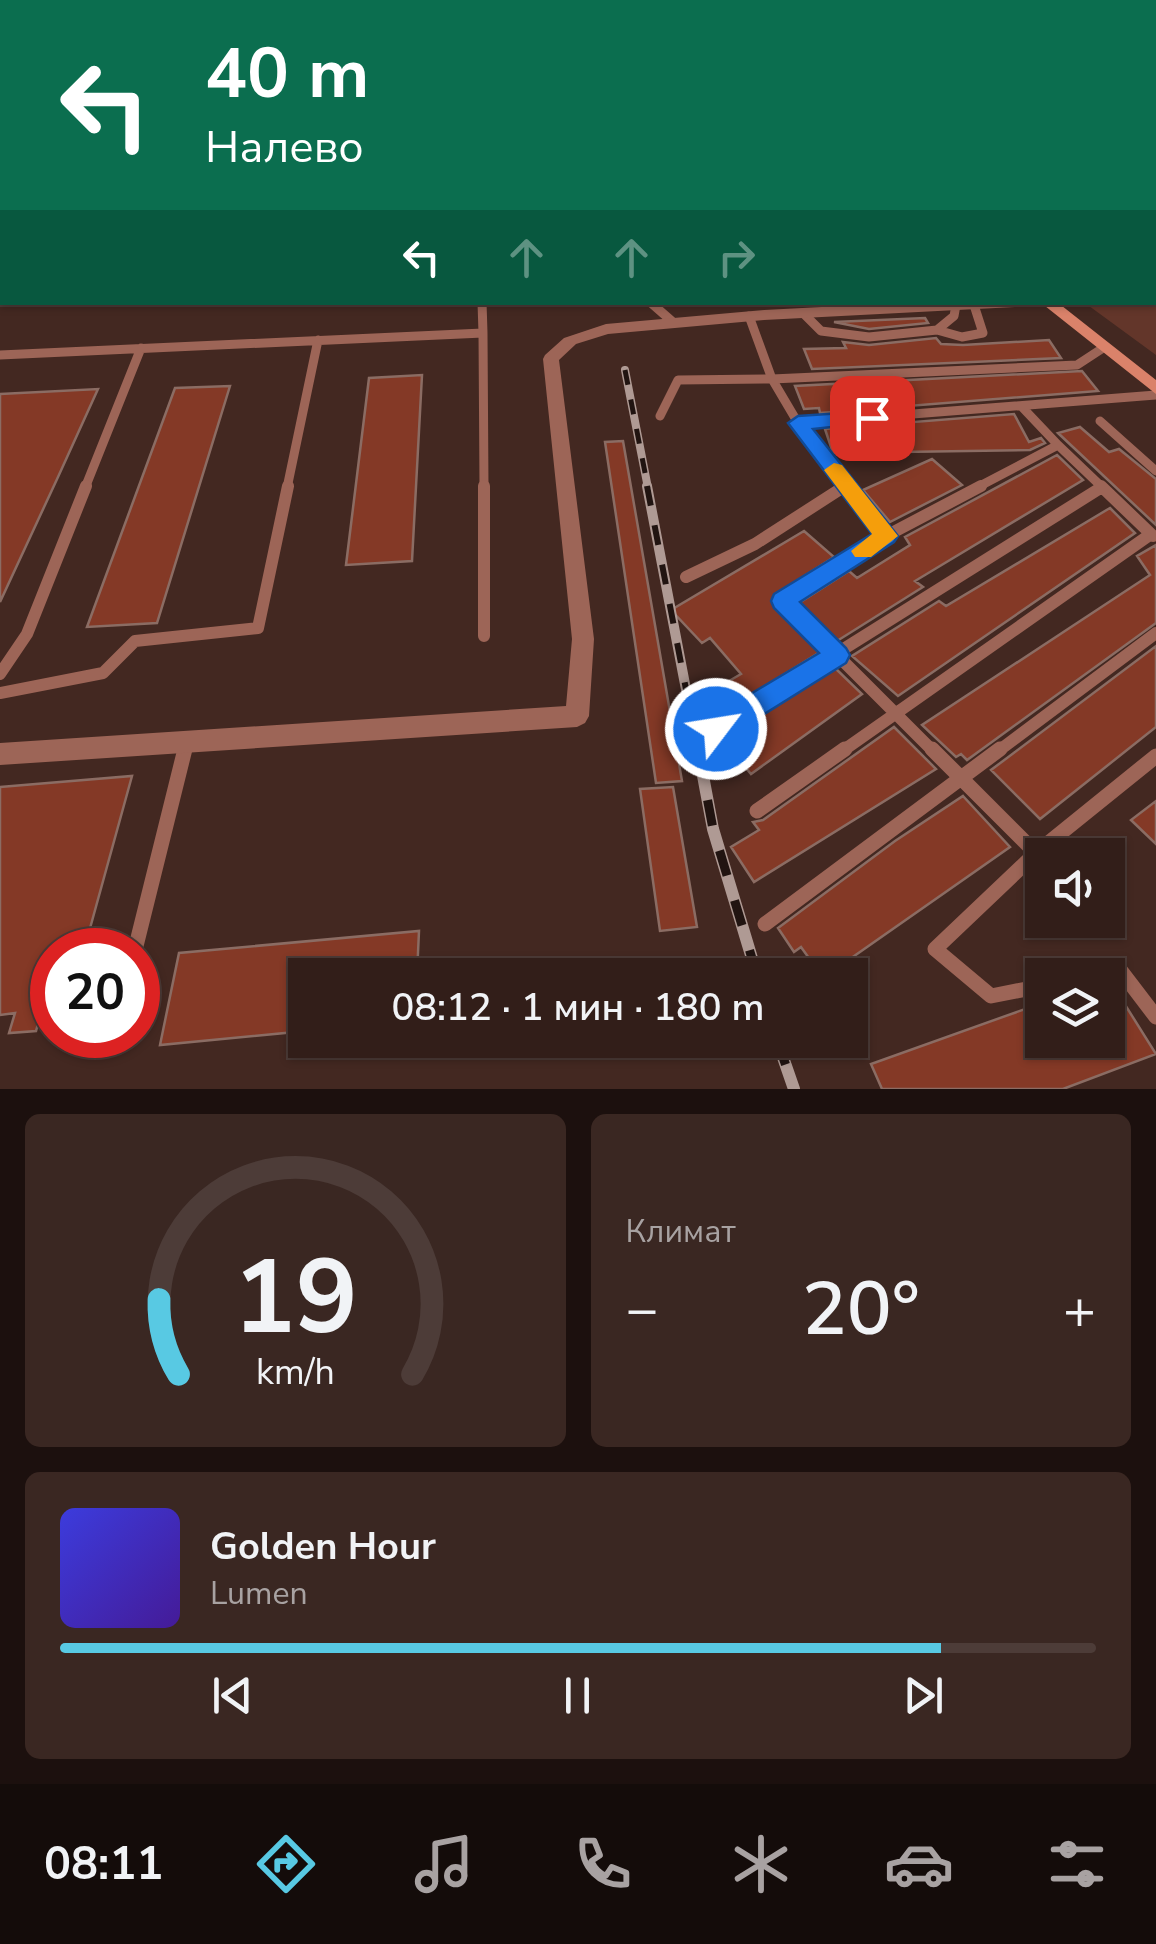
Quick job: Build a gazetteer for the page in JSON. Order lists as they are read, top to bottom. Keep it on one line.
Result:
{"page":{"turn":["40 m","Налево"],"limit":"20","trip":"08:12 · 1 мин · 180 m","tile":"Климат","heat":["−","20°","+"],"song":["Golden Hour","Lumen"],"tabs":"08:11","gauge":["19","km/h"]}}
